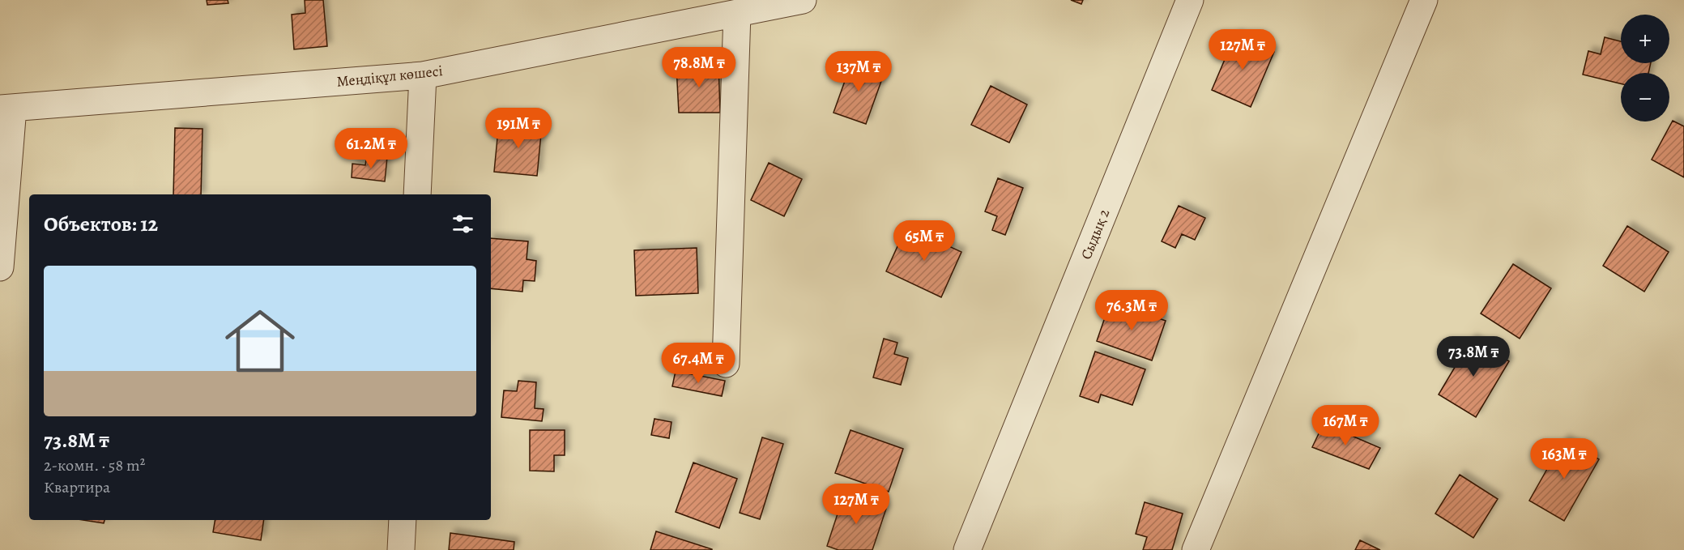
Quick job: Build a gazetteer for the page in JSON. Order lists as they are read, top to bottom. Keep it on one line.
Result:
{"streets":{"street":["Меңдіқұл көшесі","Сыдық 2"]},"page":{"map_buttons":["+","−"],"price":["127M ₸","78.8M ₸","137M ₸","191M ₸","61.2M ₸","65M ₸","76.3M ₸","73.8M ₸","67.4M ₸","167M ₸","163M ₸","127M ₸"],"heading":"Объектов: 12","list":[{"name":"73.8M ₸","note":"2-комн. · 58 m² · Квартира"}]}}
